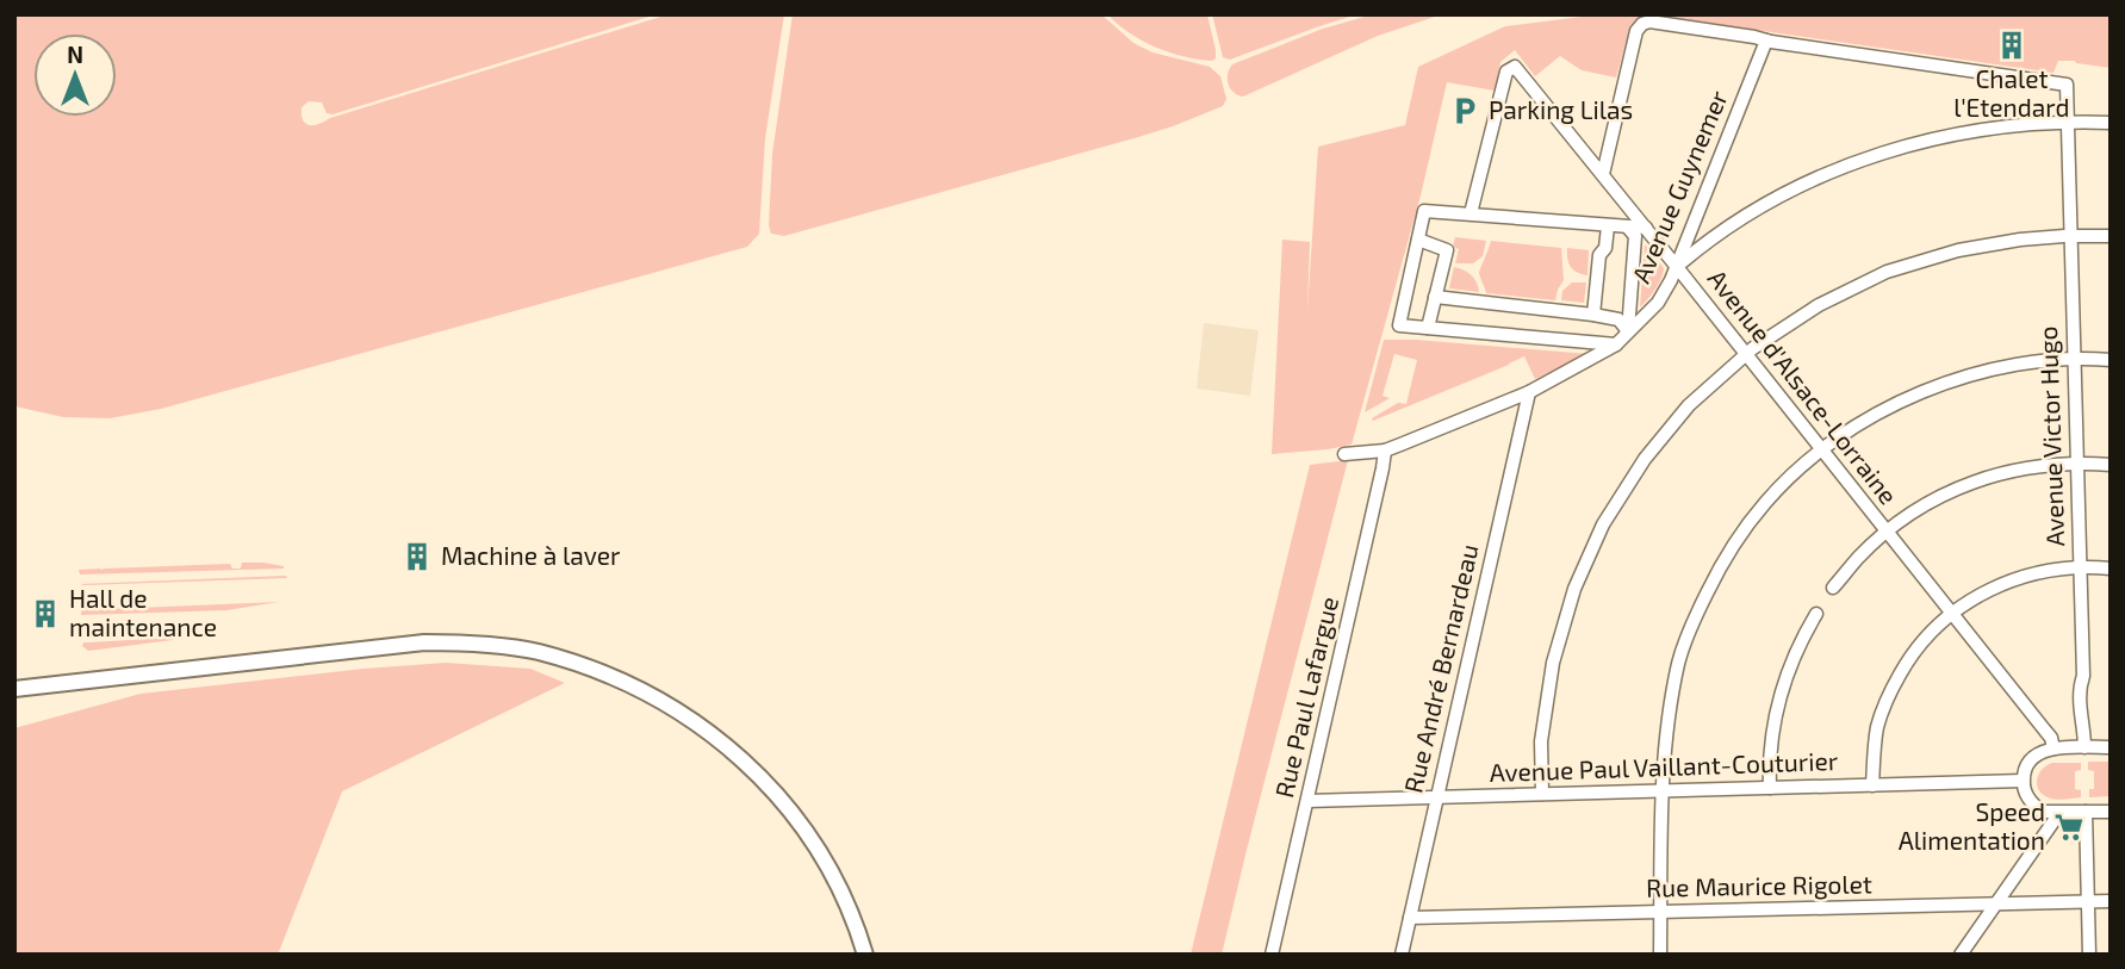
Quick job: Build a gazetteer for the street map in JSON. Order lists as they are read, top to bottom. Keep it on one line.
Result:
{"streets":{"street":["Avenue Guynemer","Avenue d'Alsace-Lorraine","Avenue Victor Hugo","Rue André Bernardeau","Rue Paul Lafargue","Avenue Paul Vaillant-Couturier","Rue Maurice Rigolet"]},"crossings":[["Avenue Guynemer","Avenue d'Alsace-Lorraine"],["Avenue Guynemer","Avenue Victor Hugo"],["Avenue Guynemer","Rue André Bernardeau"],["Avenue Guynemer","Rue Paul Lafargue"],["Rue André Bernardeau","Avenue Paul Vaillant-Couturier"],["Rue André Bernardeau","Rue Maurice Rigolet"],["Rue Paul Lafargue","Avenue Paul Vaillant-Couturier"]],"places":{"building":["Chalet l'Etendard","Machine à laver","Hall de maintenance"],"parking":["Parking Lilas"],"supermarket":["Speed Alimentation"]},"north":"top"}
